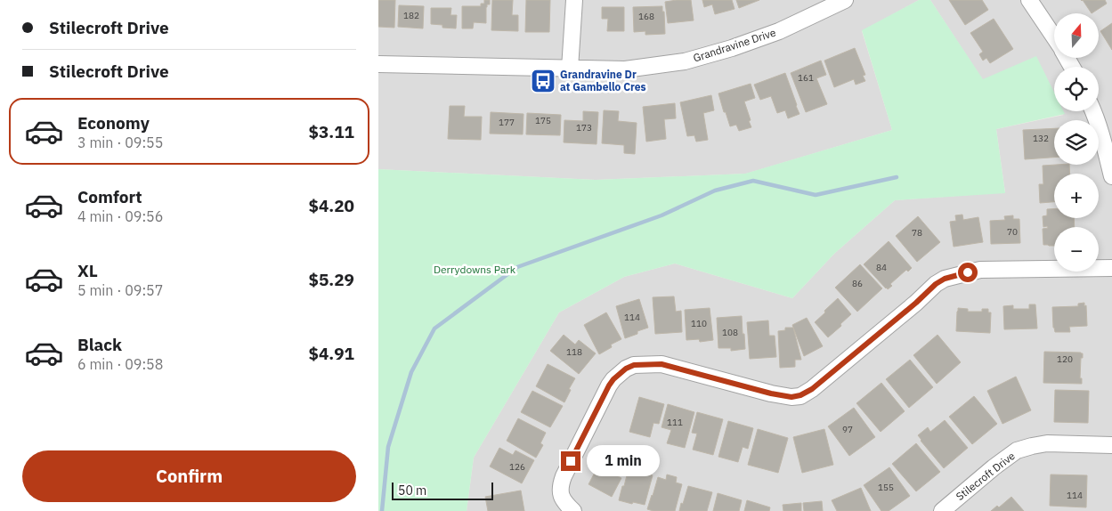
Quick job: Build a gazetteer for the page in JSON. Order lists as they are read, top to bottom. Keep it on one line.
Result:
{"streets":{"street":["Grandravine Drive","Stilecroft Drive"]},"parks":["Derrydowns Park"],"places":{"bus stop":["Grandravine Dr at Gambello Cres"]},"house_numbers":["182","168","161","175","177","173","132","70","78","84","86","114","110","108","118","120","111","97","126","155","114"],"scale_bar":"50 m","north":"top","page":{"banner":["Stilecroft Drive","Stilecroft Drive"],"map_buttons":["+","−"],"list":[{"name":"Economy","note":"3 min · 09:55","value":"$3.11"},{"name":"Comfort","note":"4 min · 09:56","value":"$4.20"},{"name":"XL","note":"5 min · 09:57","value":"$5.29"},{"name":"Black","note":"6 min · 09:58","value":"$4.91"}],"buttons":"Confirm","bubble":"1 min","scale":"50 m"}}
